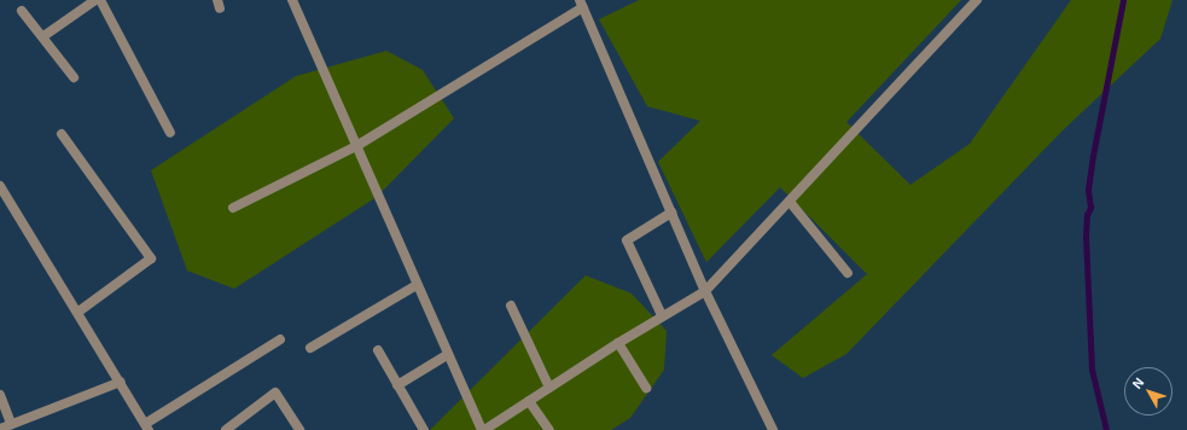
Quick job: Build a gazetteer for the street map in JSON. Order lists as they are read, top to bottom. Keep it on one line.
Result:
{"north":"top left"}
